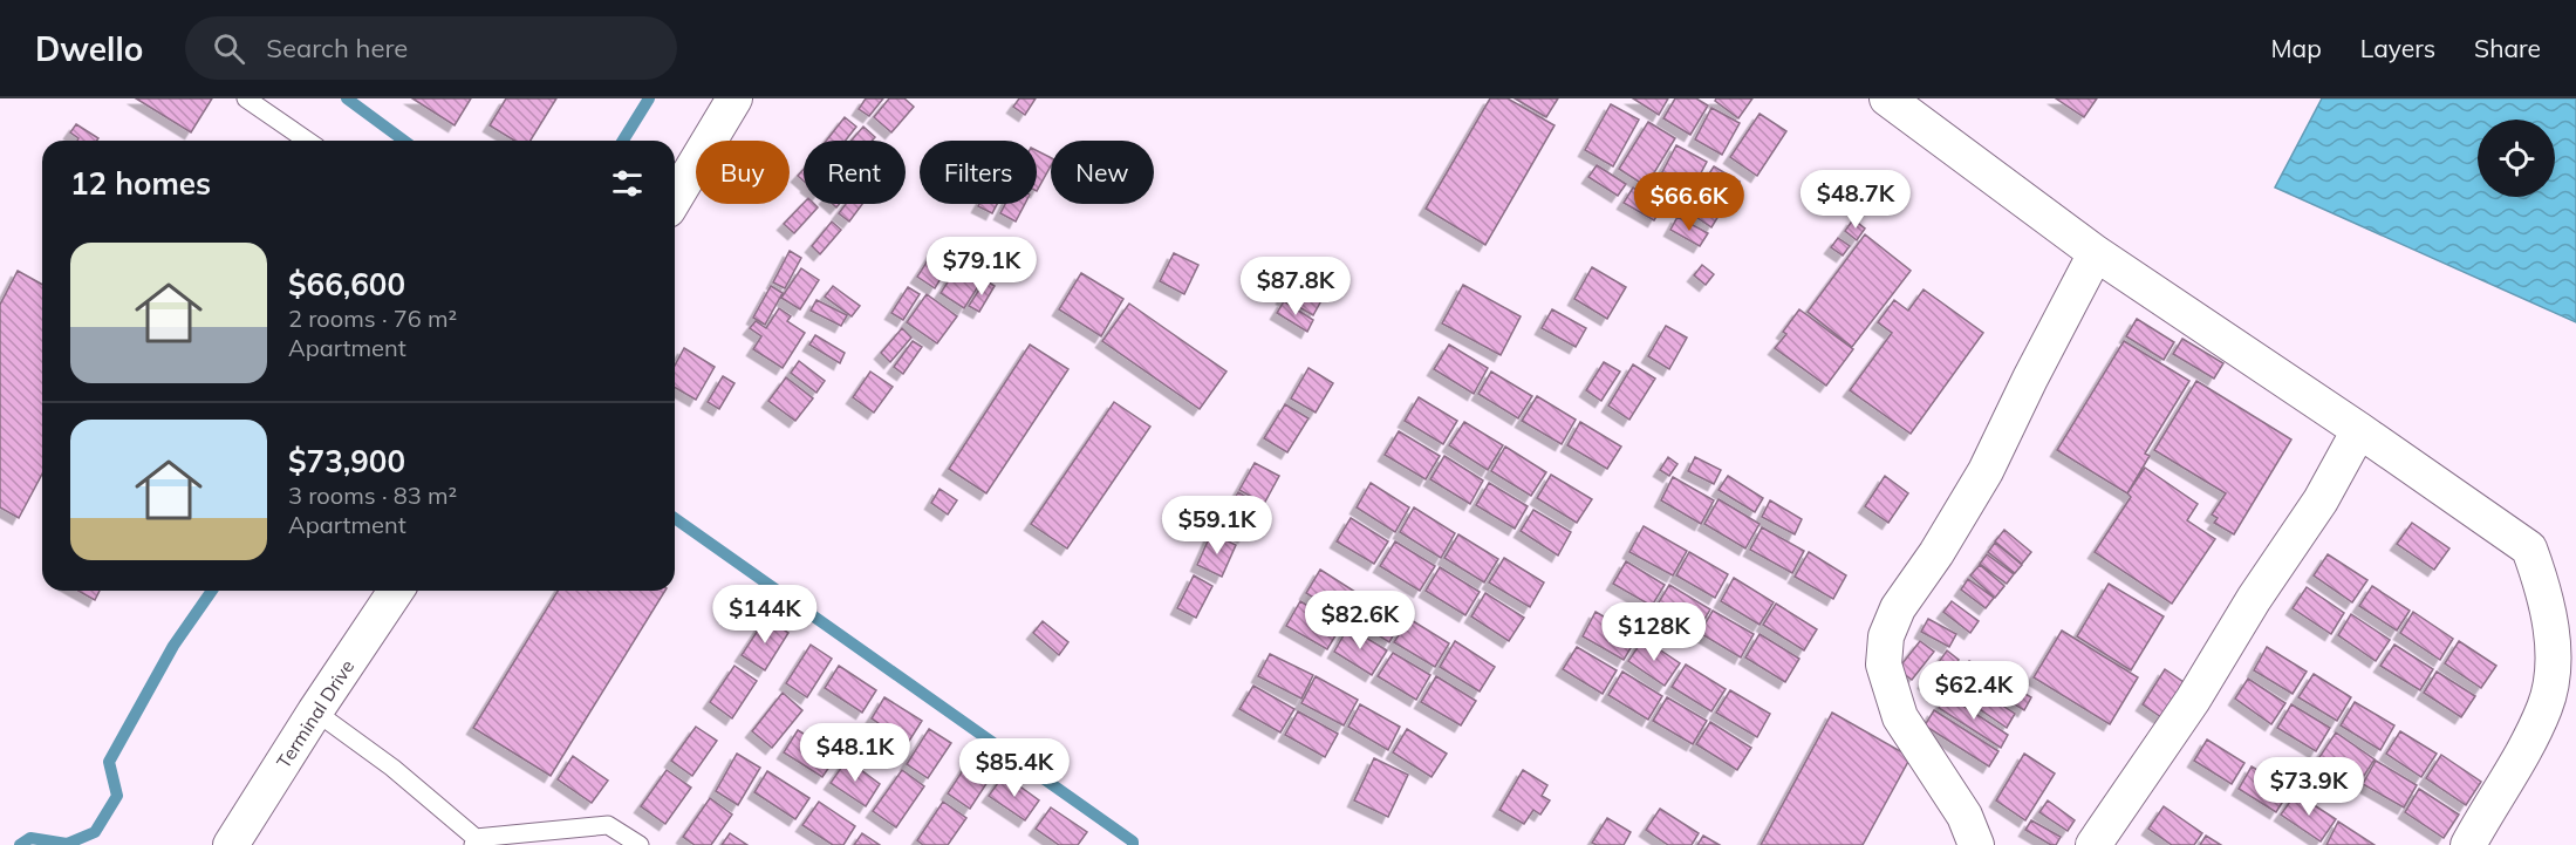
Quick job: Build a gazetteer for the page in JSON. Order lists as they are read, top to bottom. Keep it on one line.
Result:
{"streets":{"street":["Terminal Drive"]},"page":{"header":"Dwello","search":"Search here","nav":["Map","Layers","Share"],"chip":["Buy","Rent","Filters","New"],"heading":"12 homes","price":["$48.7K","$66.6K","$79.1K","$87.8K","$59.1K","$144K","$82.6K","$128K","$62.4K","$48.1K","$85.4K","$73.9K"],"list":[{"name":"$66,600","note":"2 rooms · 76 m² · Apartment"},{"name":"$73,900","note":"3 rooms · 83 m² · Apartment"}]}}
